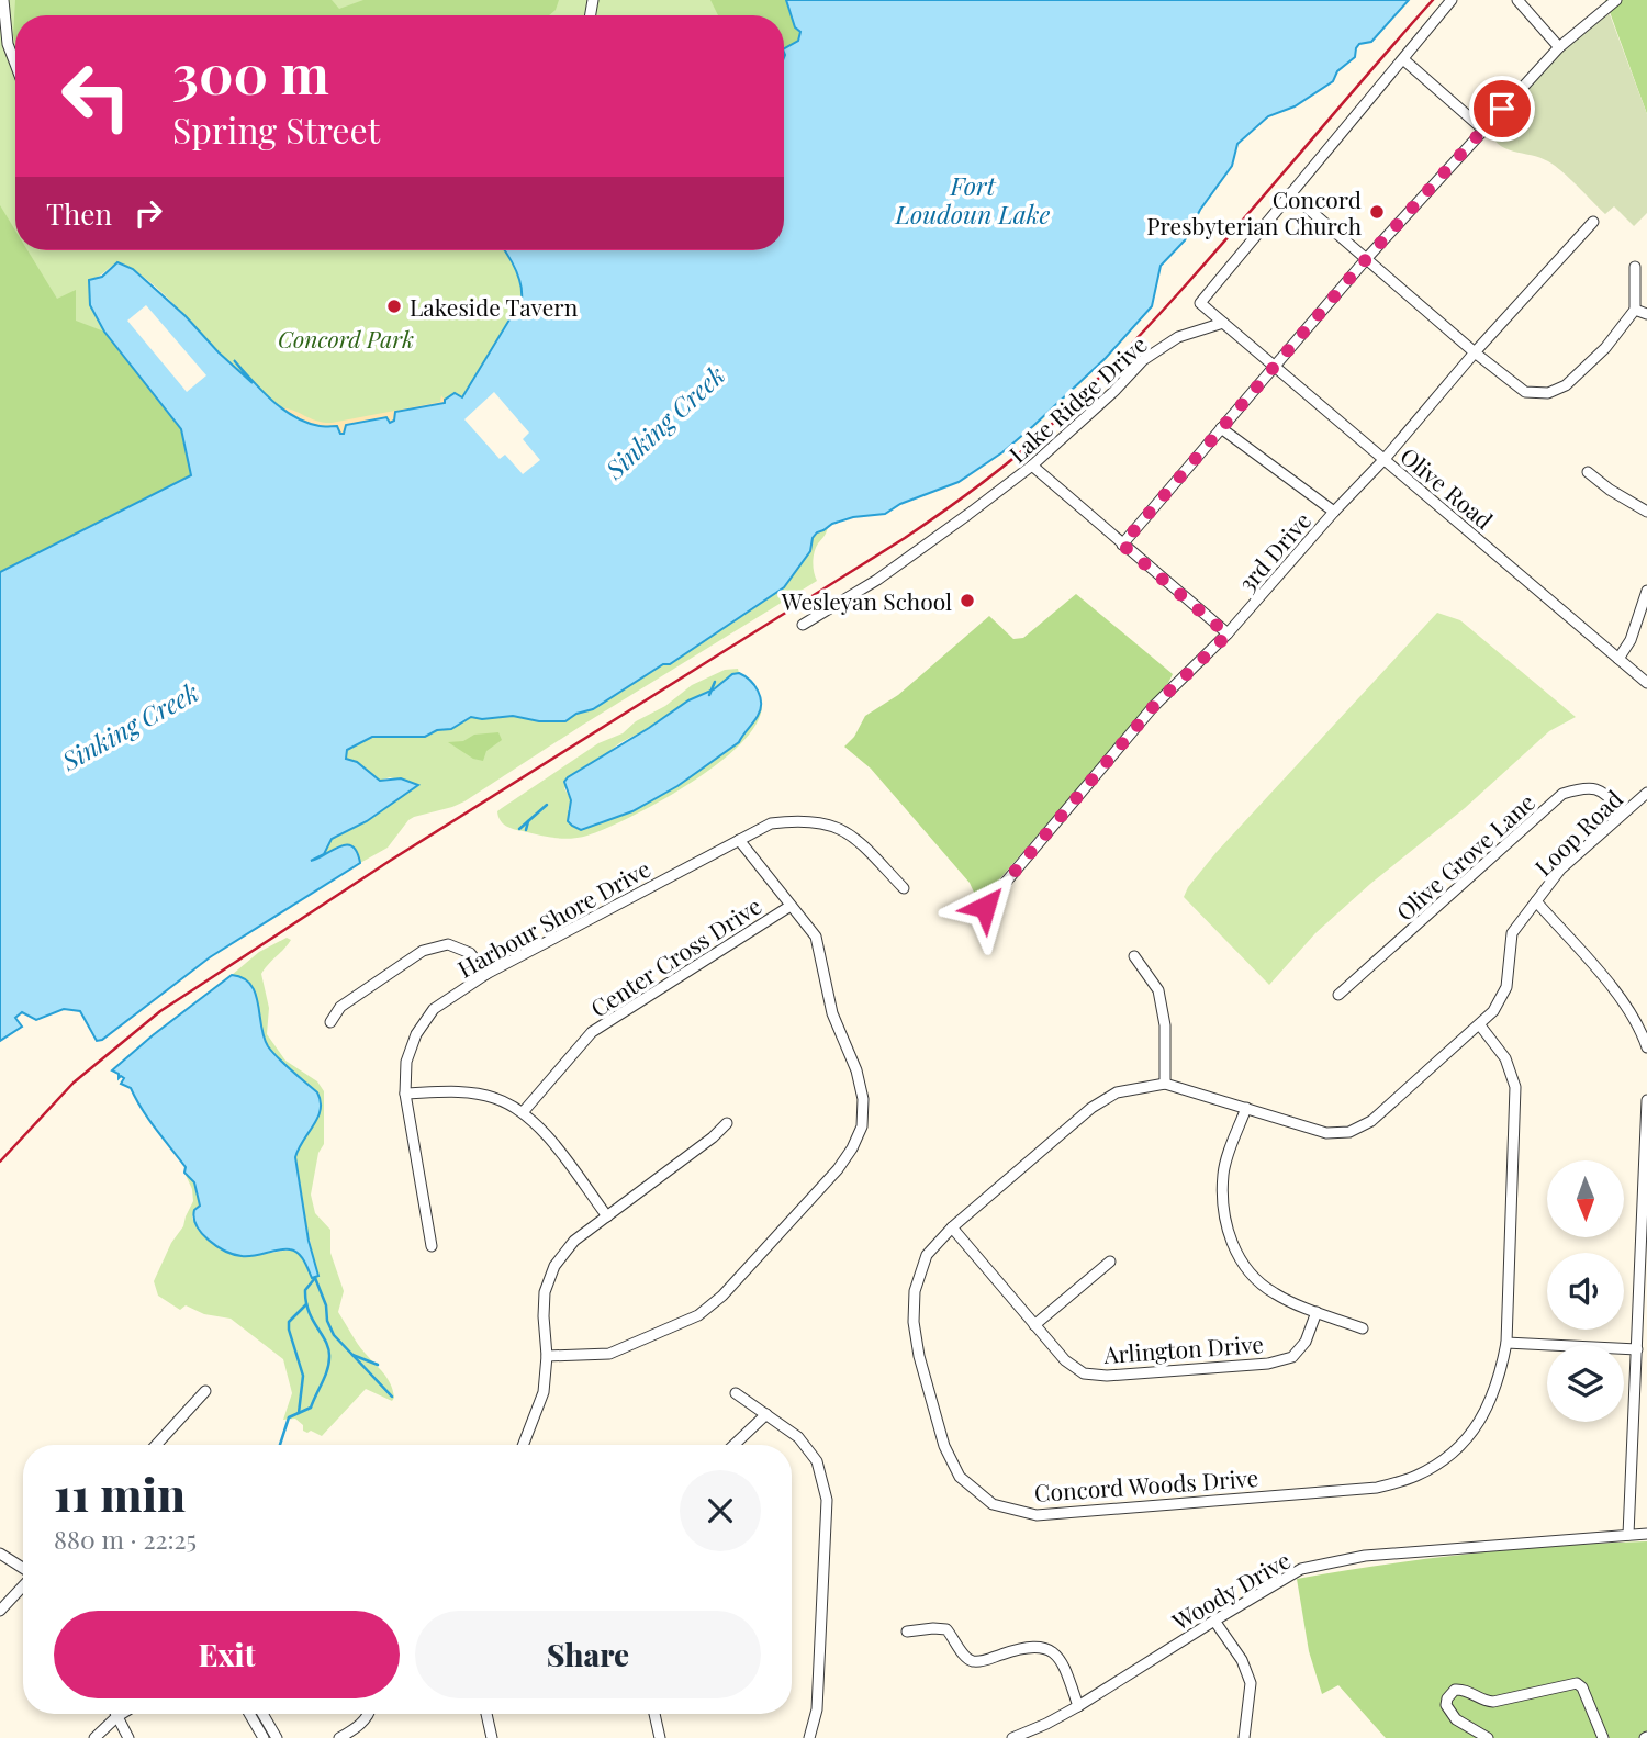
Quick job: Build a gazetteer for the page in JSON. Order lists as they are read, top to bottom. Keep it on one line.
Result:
{"streets":{"street":["Lake Ridge Drive","Olive Road","3rd Drive","Loop Road","Olive Grove Lane","Harbour Shore Drive","Center Cross Drive","Arlington Drive","Concord Woods Drive","Woody Drive"]},"crossings":[["Lake Ridge Drive","Olive Road"],["Olive Road","3rd Drive"],["Loop Road","Olive Grove Lane"],["Loop Road","Concord Woods Drive"],["Arlington Drive","Concord Woods Drive"]],"water":["Fort Loudoun Lake","Sinking Creek"],"parks":["Concord Park"],"places":["Concord Presbyterian Church","Lakeside Tavern","Wesleyan School"],"north":"bottom","page":{"turn":["300 m","Spring Street"],"then":"Then","heading":["11 min","880 m · 22:25"],"buttons":["Exit","Share"]}}
